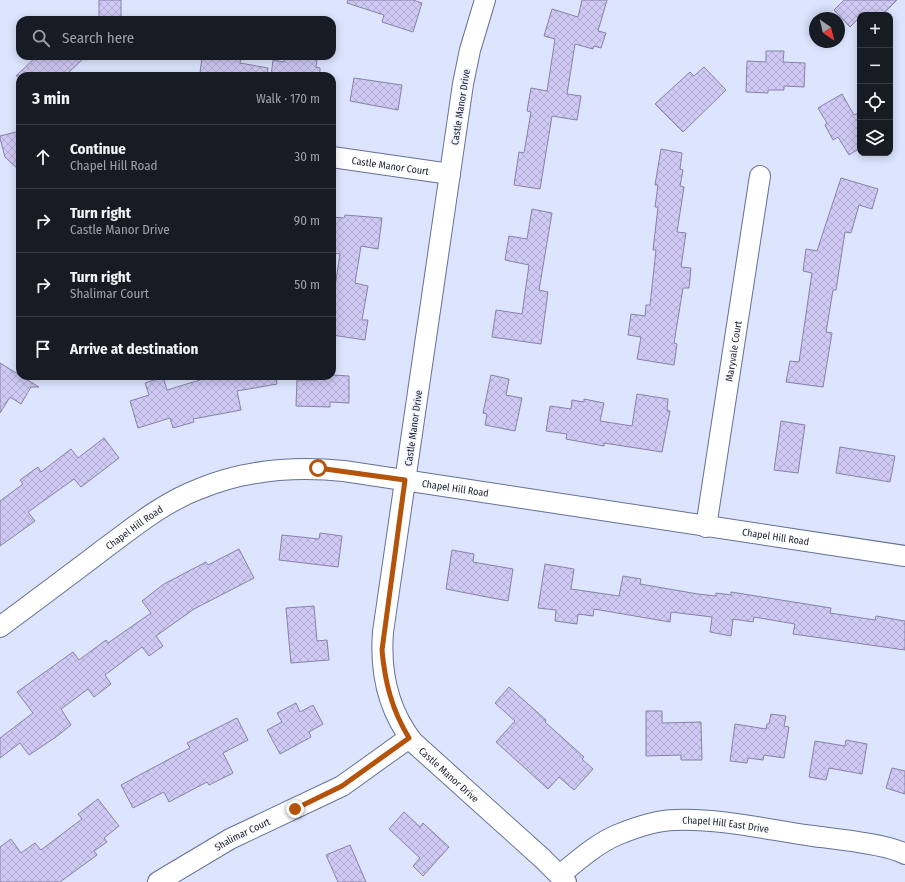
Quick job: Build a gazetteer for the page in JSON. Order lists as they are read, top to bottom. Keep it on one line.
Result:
{"streets":{"street":["Castle Manor Drive","Castle Manor Court","Maryvale Court","Chapel Hill Road","Chapel Hill East Drive","Shalimar Court"]},"crossings":[["Castle Manor Drive","Castle Manor Court"],["Castle Manor Drive","Chapel Hill Road"],["Castle Manor Drive","Chapel Hill East Drive"],["Castle Manor Drive","Shalimar Court"],["Maryvale Court","Chapel Hill Road"]],"north":"bottom right","page":{"map_buttons":["+","−"],"search":"Search here","heading":["3 min","Walk · 170 m"],"list":[["Continue","Chapel Hill Road","30 m"],["Turn right","Castle Manor Drive","90 m"],["Turn right","Shalimar Court","50 m"],"Arrive at destination"]}}
